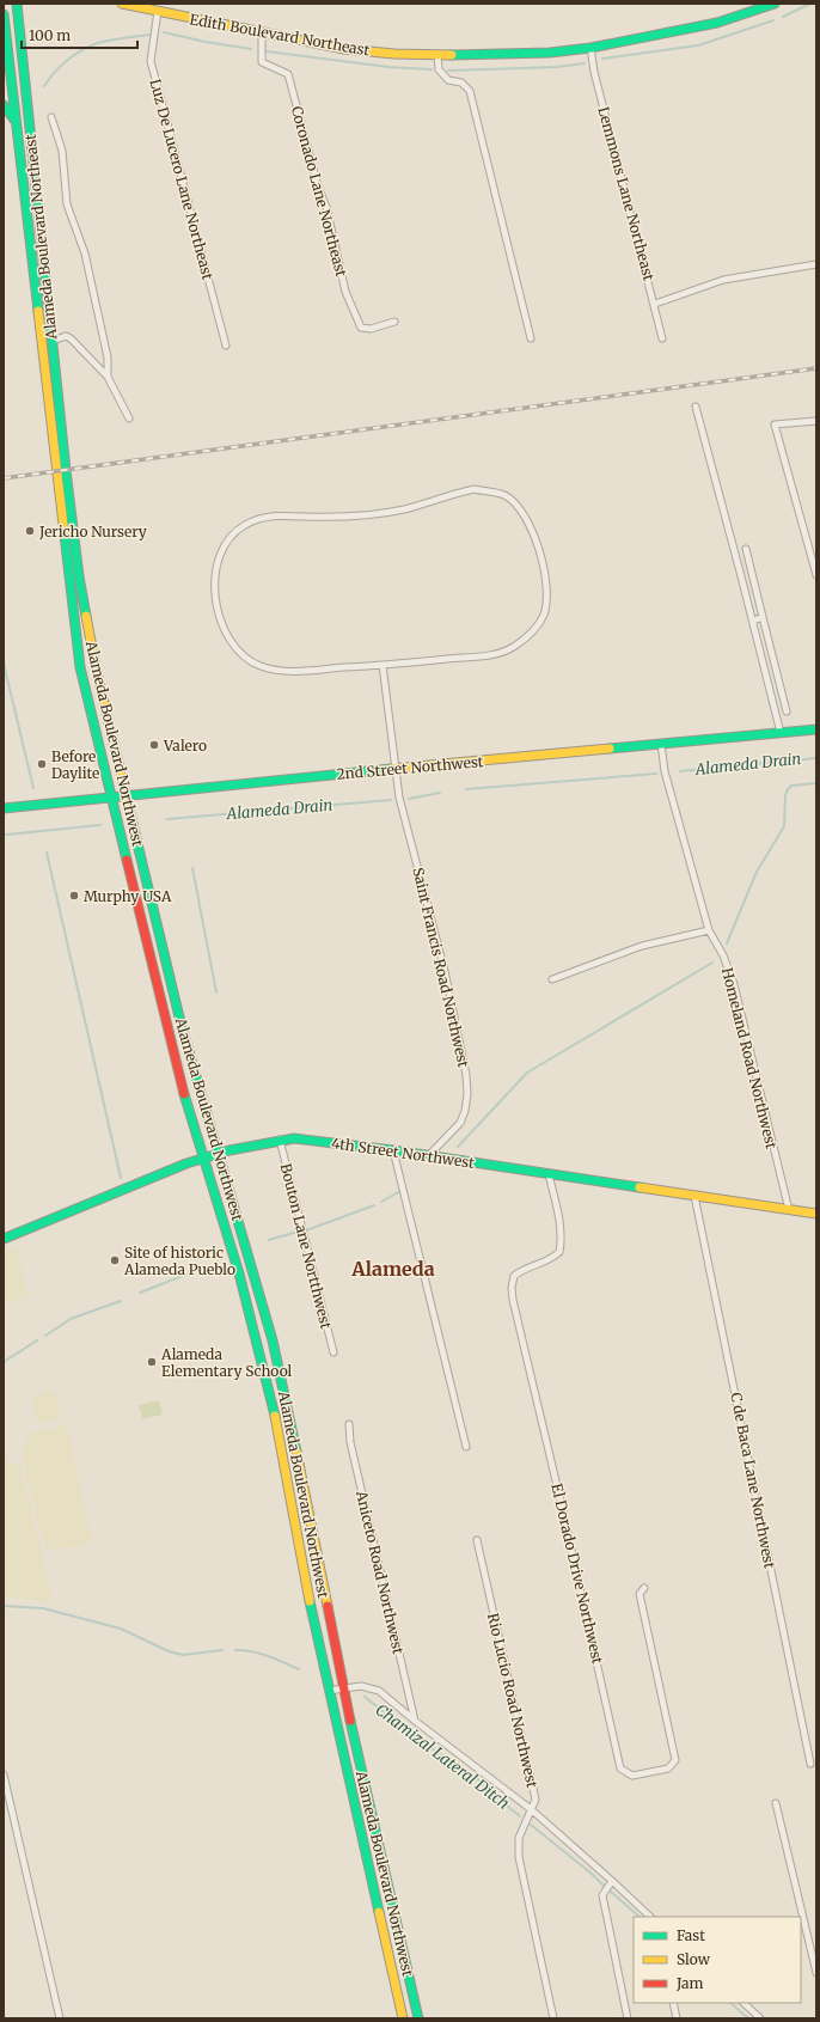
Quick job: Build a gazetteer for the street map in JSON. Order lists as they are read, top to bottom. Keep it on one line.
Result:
{"streets":{"main road":["Edith Boulevard Northeast","Alameda Boulevard Northeast","Alameda Boulevard Northwest","2nd Street Northwest","4th Street Northwest"],"street":["Luz De Lucero Lane Northeast","Coronado Lane Northeast","Lemmons Lane Northeast","Saint Francis Road Northwest","Homeland Road Northwest","Bouton Lane Nortthwest","C de Baca Lane Northwest","Aniceto Road Northwest","El Dorado Drive Northwest","Rio Lucio Road Northwest"]},"crossings":[["Edith Boulevard Northeast","Luz De Lucero Lane Northeast"],["Edith Boulevard Northeast","Coronado Lane Northeast"],["Edith Boulevard Northeast","Lemmons Lane Northeast"],["Alameda Boulevard Northeast","Alameda Boulevard Northwest"],["Alameda Boulevard Northwest","2nd Street Northwest"],["Alameda Boulevard Northwest","4th Street Northwest"],["2nd Street Northwest","Saint Francis Road Northwest"],["2nd Street Northwest","Homeland Road Northwest"],["Saint Francis Road Northwest","4th Street Northwest"],["Homeland Road Northwest","4th Street Northwest"],["4th Street Northwest","Bouton Lane Nortthwest"],["4th Street Northwest","C de Baca Lane Northwest"],["4th Street Northwest","El Dorado Drive Northwest"]],"districts":["Alameda"],"water":["Alameda Drain","Chamizal Lateral Ditch"],"places":["Jericho Nursery","Valero","Before Daylite","Murphy USA","Site of historic Alameda Pueblo","Alameda Elementary School"],"legend":["Fast","Slow","Jam"],"scale_bar":"100 m"}
